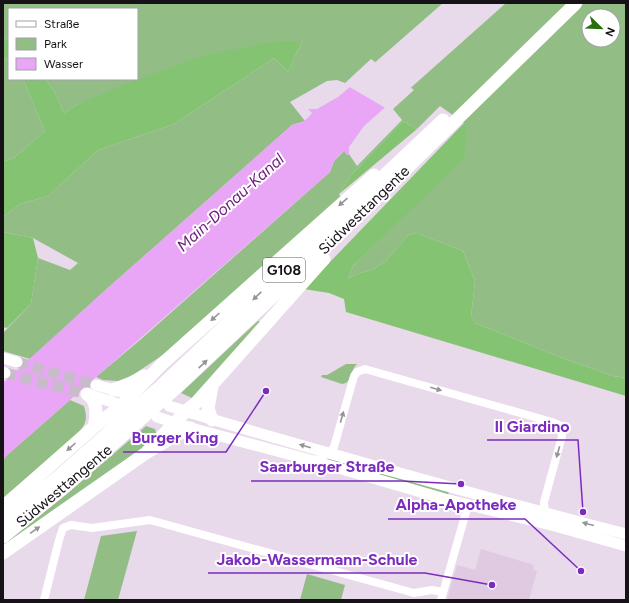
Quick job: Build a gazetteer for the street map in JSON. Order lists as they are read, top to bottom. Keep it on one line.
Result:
{"streets":{"highway":["Südwesttangente","G108"]},"water":["Main-Donau-Kanal"],"places":["Burger King","Saarburger Straße","Il Giardino","Alpha-Apotheke","Jakob-Wassermann-Schule"],"legend":["Straße","Park","Wasser"],"north":"bottom right"}
